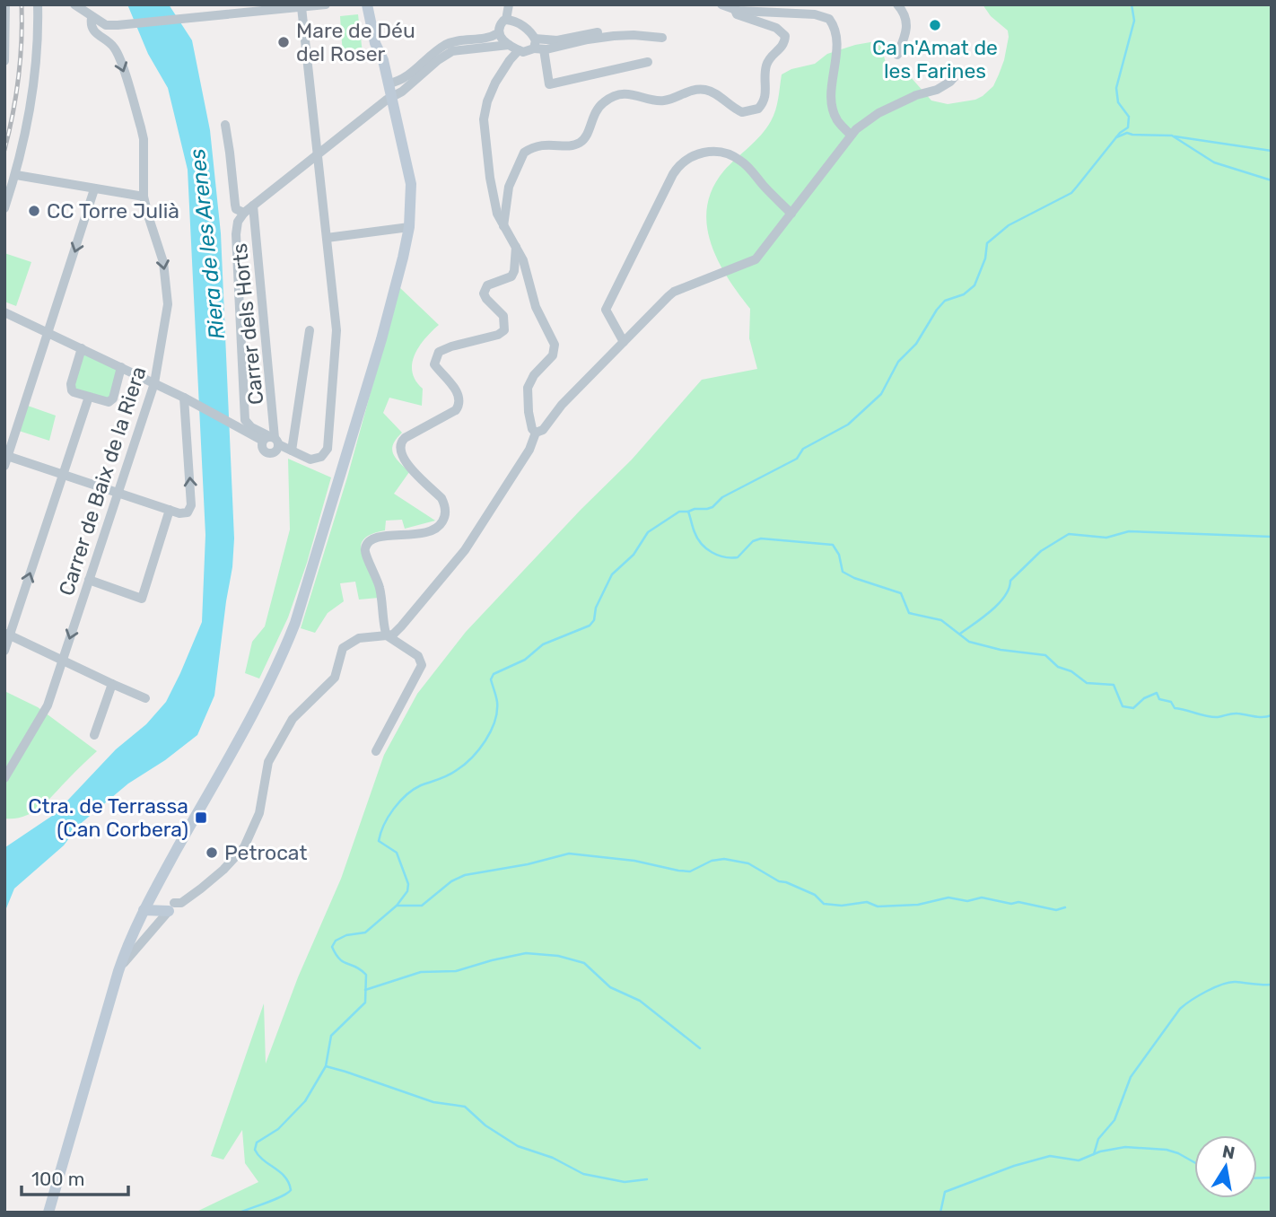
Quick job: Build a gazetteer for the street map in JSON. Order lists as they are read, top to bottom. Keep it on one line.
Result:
{"streets":{"street":["Carrer dels Horts","Carrer de Baix de la Riera"]},"water":["Riera de les Arenes"],"places":{"other":["Ca n'Amat de les Farines","Mare de Déu del Roser","CC Torre Julià","Petrocat"],"transit":["Ctra. de Terrassa (Can Corbera)"]},"scale_bar":"100 m","north":"top"}
